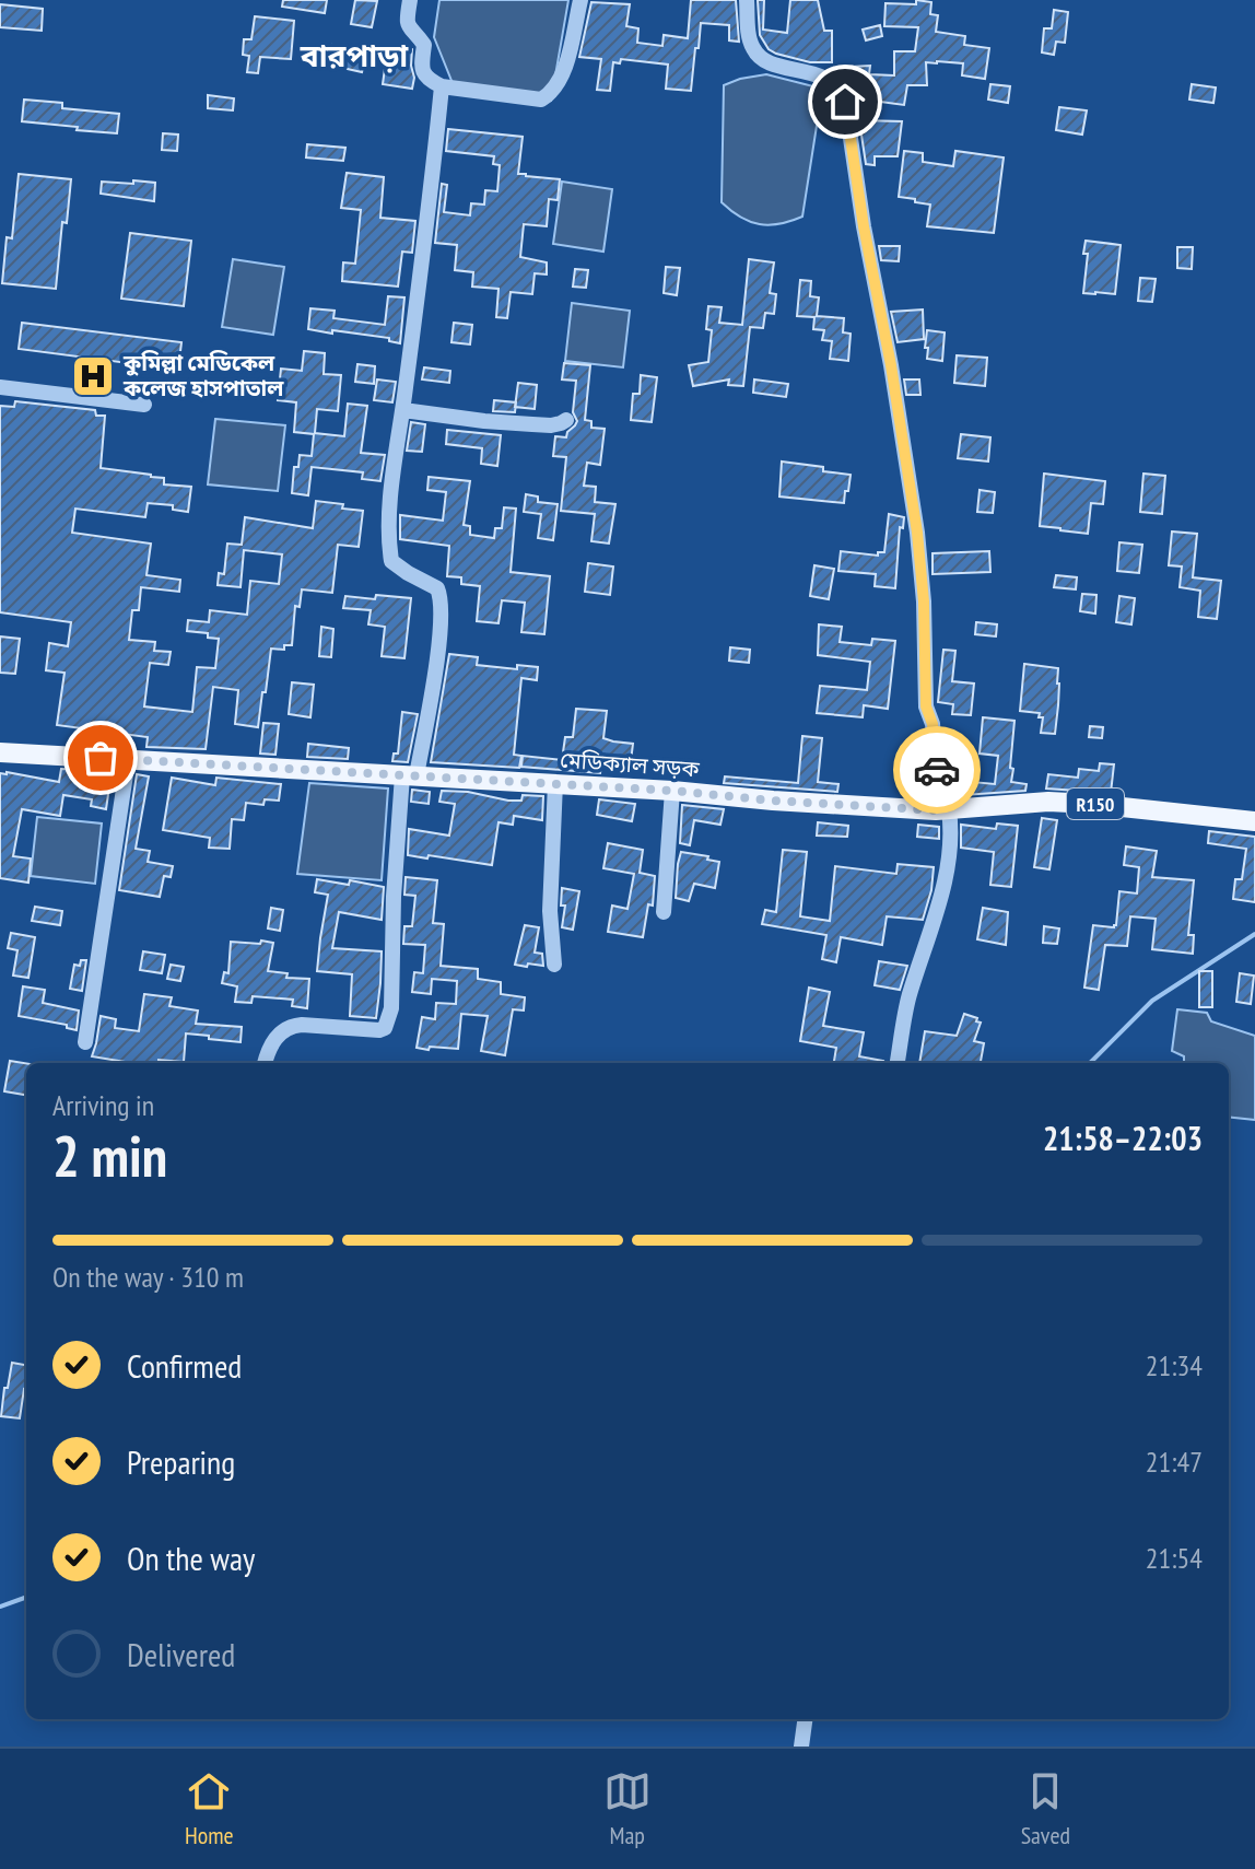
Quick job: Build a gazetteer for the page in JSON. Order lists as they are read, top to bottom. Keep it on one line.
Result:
{"streets":{"main road":["মেডিক্যাল সড়ক","R150"]},"districts":["বারপাড়া"],"places":{"hospital":["কুমিল্লা মেডিকেল কলেজ হাসপাতাল"]},"page":{"heading":["2 min","Arriving in","21:58–22:03"],"bar":"On the way · 310 m","list":[["Confirmed","21:34"],["Preparing","21:47"],["On the way","21:54"],"Delivered"],"tabs":["Home","Map","Saved"]}}
